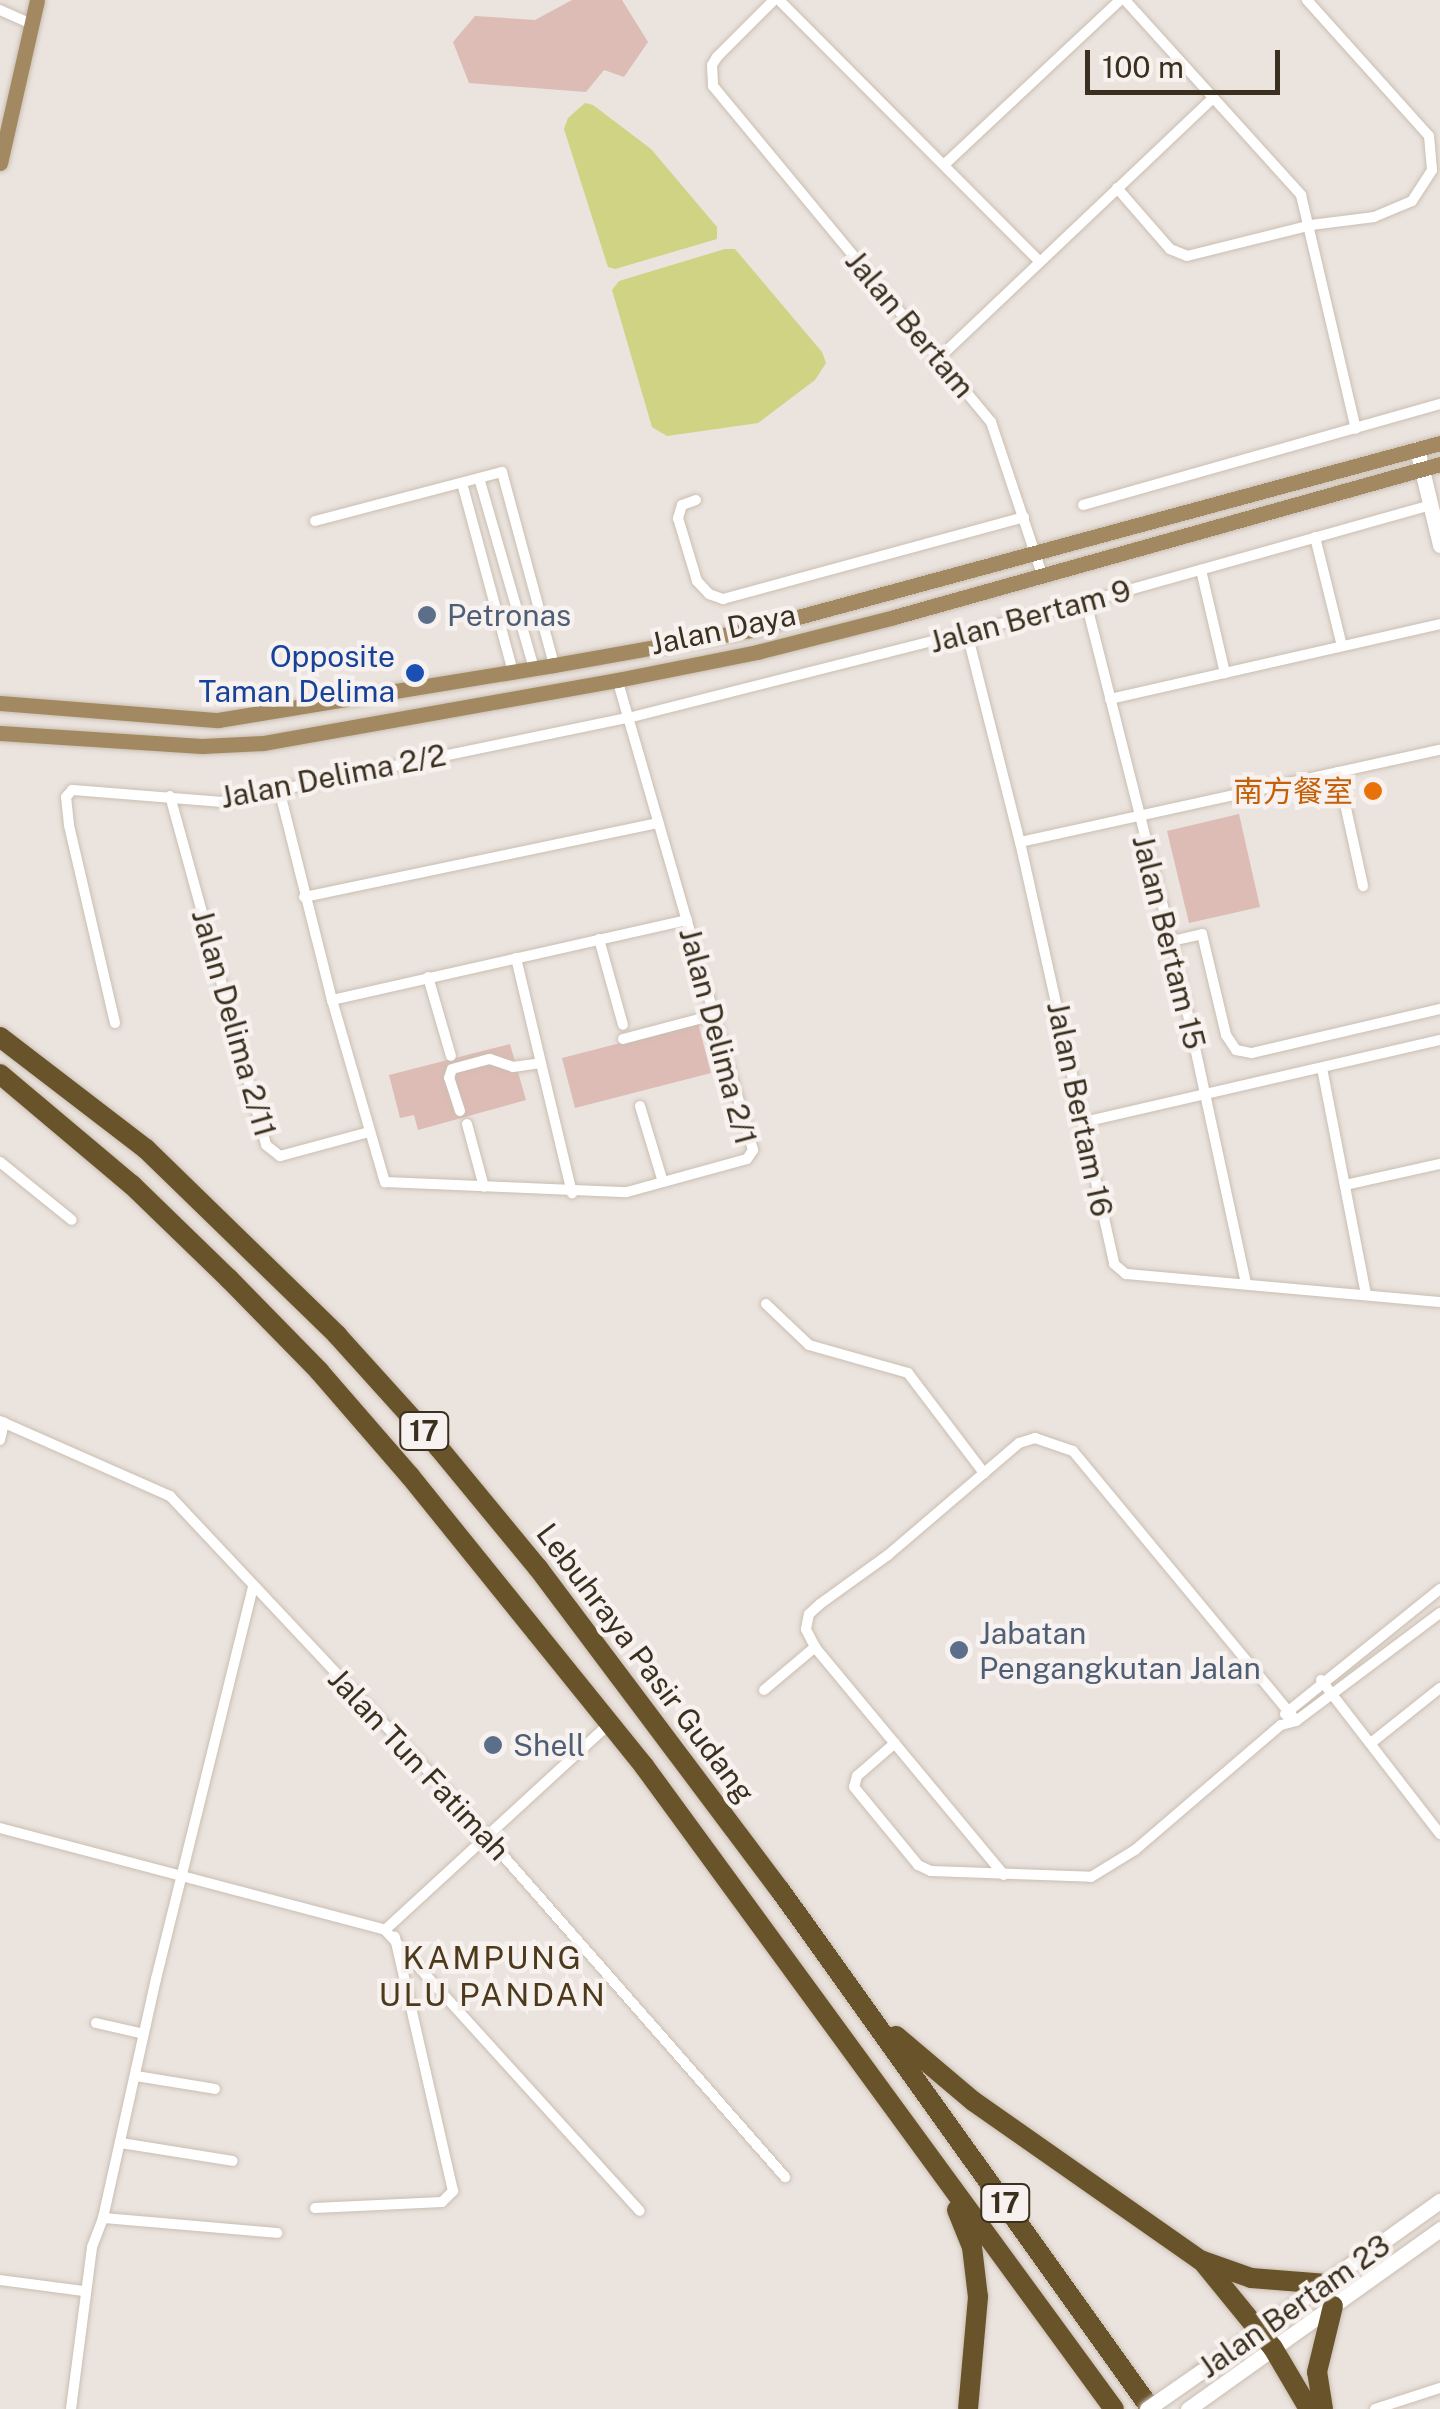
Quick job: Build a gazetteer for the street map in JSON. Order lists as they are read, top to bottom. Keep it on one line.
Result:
{"streets":{"highway":["17","Lebuhraya Pasir Gudang"],"main road":["Jalan Daya"],"street":["Jalan Bertam","Jalan Bertam 9","Jalan Delima 2/2","Jalan Bertam 15","Jalan Delima 2/11","Jalan Delima 2/1","Jalan Bertam 16","Jalan Tun Fatimah","Jalan Bertam 23"]},"crossings":[["Jalan Bertam","Jalan Daya"],["Jalan Bertam 9","Jalan Delima 2/2"],["Jalan Bertam 9","Jalan Bertam 15"],["Jalan Bertam 9","Jalan Delima 2/1"],["Jalan Bertam 9","Jalan Bertam 16"],["Jalan Daya","Jalan Delima 2/1"],["Jalan Delima 2/2","Jalan Delima 2/11"],["Jalan Delima 2/2","Jalan Delima 2/1"],["Jalan Bertam 15","Jalan Bertam 16"],["Jalan Delima 2/11","Jalan Delima 2/1"],["Lebuhraya Pasir Gudang","Jalan Bertam 23"]],"districts":["KAMPUNG ULU PANDAN"],"places":["Petronas","Opposite Taman Delima","南方餐室","Jabatan Pengangkutan Jalan","Shell"],"scale_bar":"100 m"}
